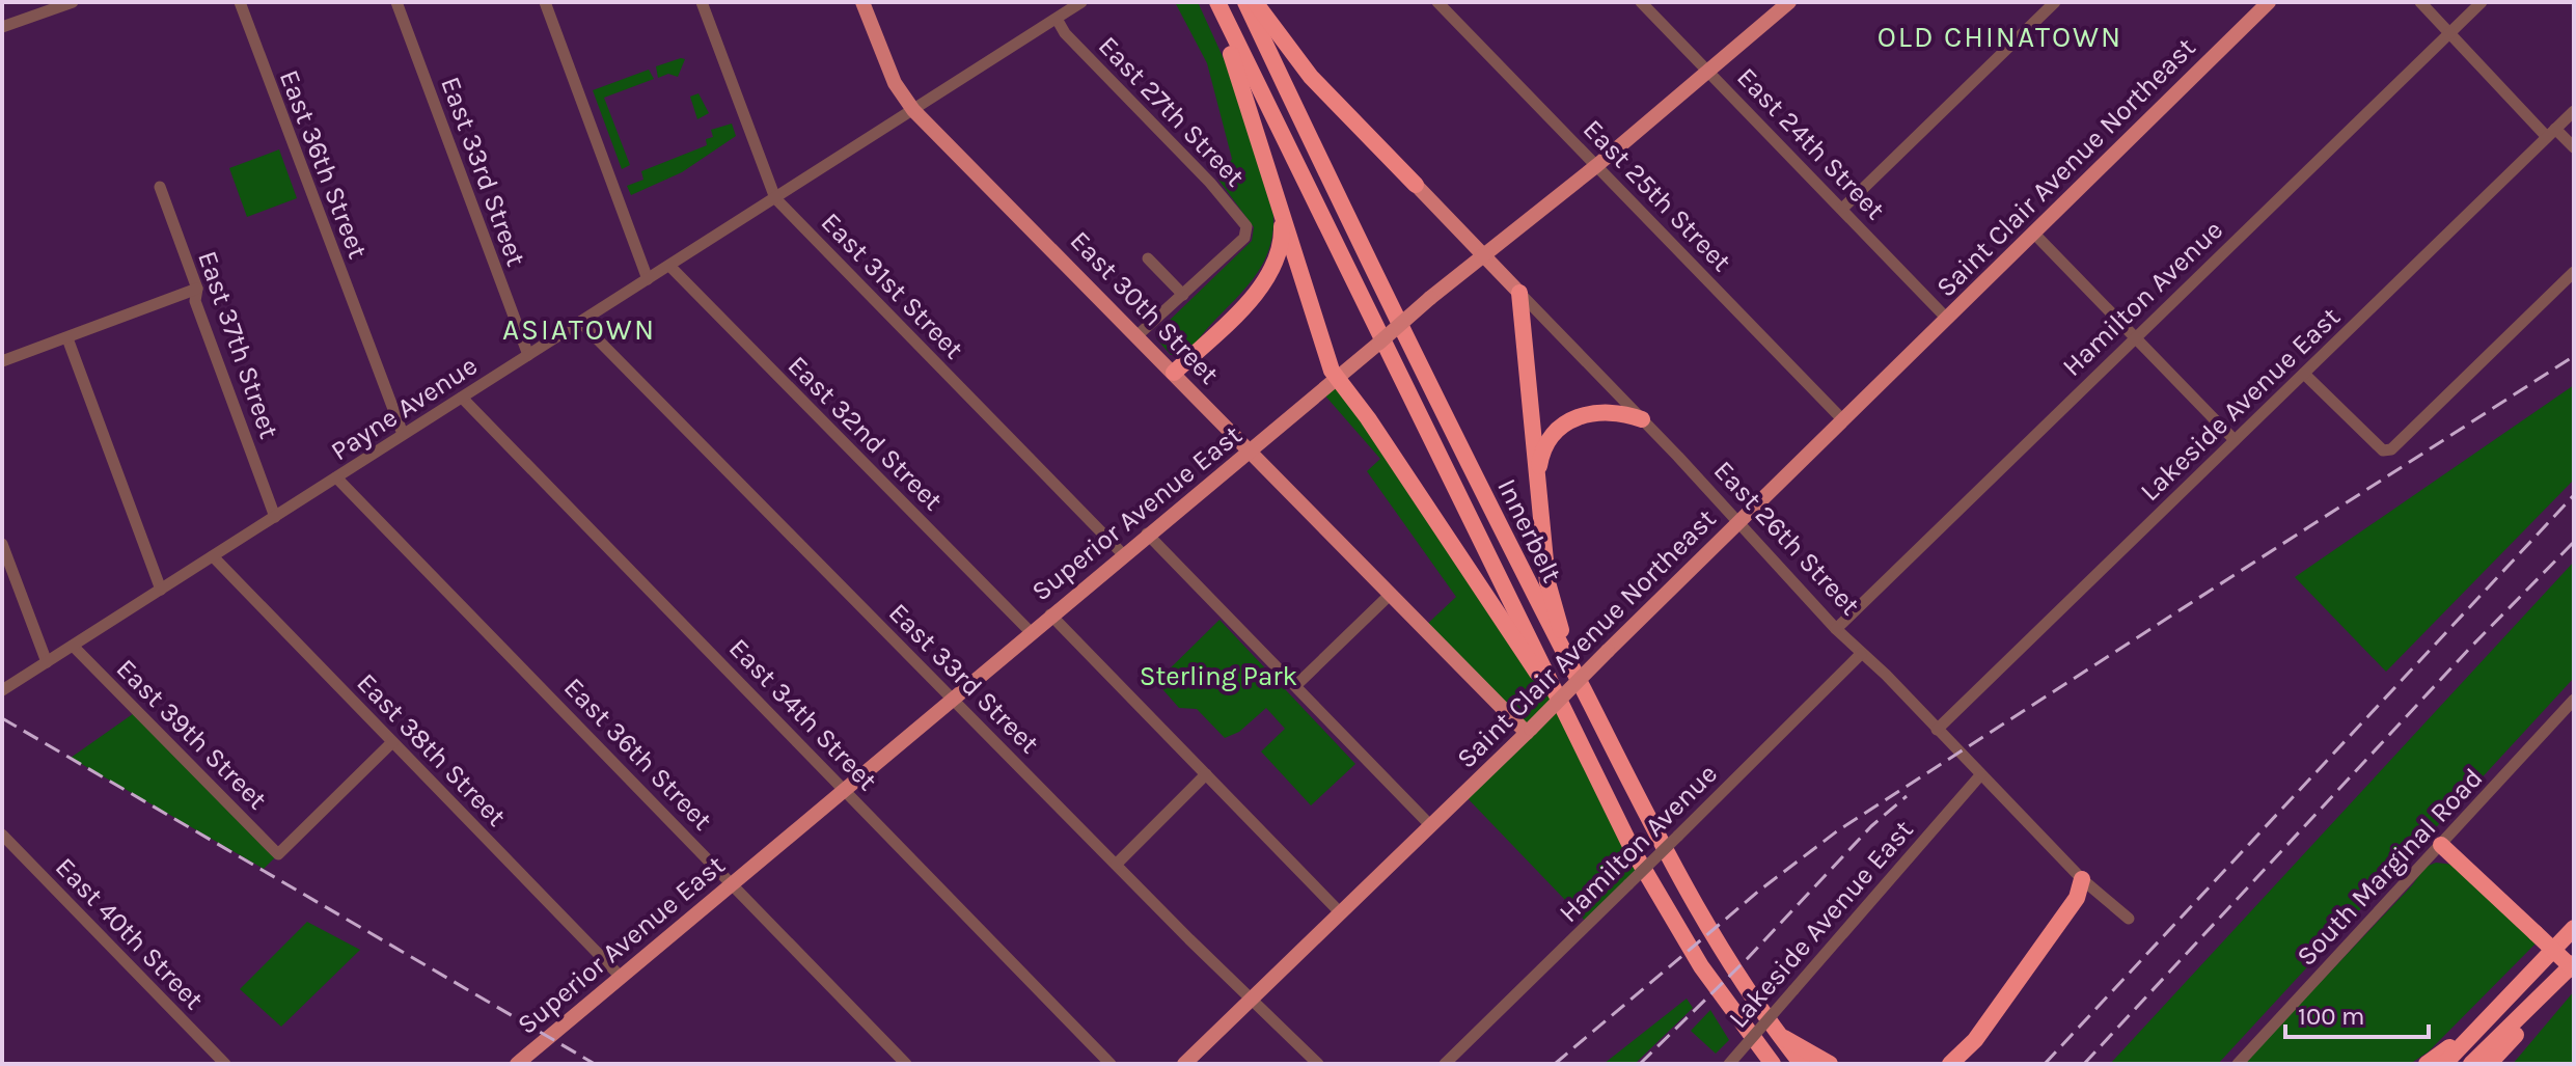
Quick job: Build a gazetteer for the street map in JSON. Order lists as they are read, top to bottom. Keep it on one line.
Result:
{"streets":{"highway":["Innerbelt"],"main road":["Saint Clair Avenue Northeast","East 30th Street","Superior Avenue East","East 26th Street"],"street":["East 27th Street","East 24th Street","East 36th Street","East 33rd Street","East 25th Street","East 31st Street","Hamilton Avenue","East 37th Street","Lakeside Avenue East","Payne Avenue","East 32nd Street","East 34th Street","East 39th Street","East 38th Street","South Marginal Road","East 40th Street"]},"crossings":[["East 27th Street","Payne Avenue"],["East 24th Street","Saint Clair Avenue Northeast"],["East 24th Street","Superior Avenue East"],["East 36th Street","Payne Avenue"],["East 36th Street","Superior Avenue East"],["Saint Clair Avenue Northeast","East 33rd Street"],["Saint Clair Avenue Northeast","East 25th Street"],["Saint Clair Avenue Northeast","East 30th Street"],["Saint Clair Avenue Northeast","East 26th Street"],["East 33rd Street","Payne Avenue"],["East 33rd Street","Superior Avenue East"],["East 25th Street","Superior Avenue East"],["East 31st Street","Payne Avenue"],["East 31st Street","Superior Avenue East"],["Hamilton Avenue","East 26th Street"],["East 30th Street","Payne Avenue"],["East 30th Street","Superior Avenue East"],["East 37th Street","Payne Avenue"],["Lakeside Avenue East","East 26th Street"],["Payne Avenue","East 32nd Street"],["Payne Avenue","East 34th Street"],["Payne Avenue","East 39th Street"],["Payne Avenue","East 38th Street"],["East 32nd Street","Superior Avenue East"],["Superior Avenue East","East 26th Street"],["Superior Avenue East","East 34th Street"],["Superior Avenue East","East 38th Street"],["East 39th Street","East 38th Street"]],"districts":["OLD CHINATOWN","ASIATOWN"],"parks":["Sterling Park"],"scale_bar":"100 m"}
